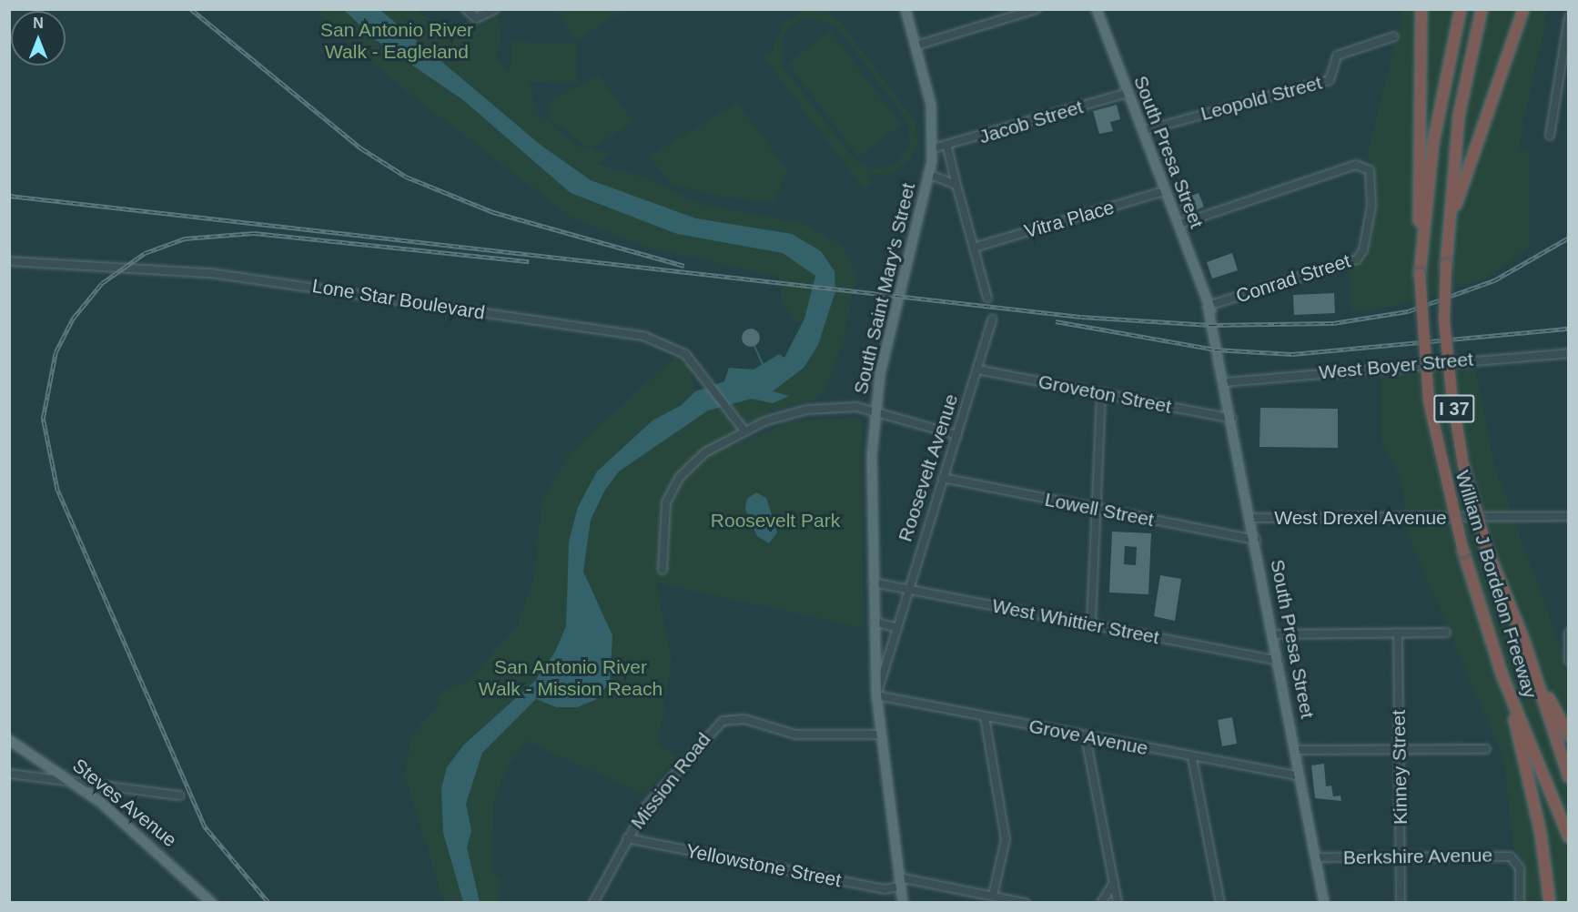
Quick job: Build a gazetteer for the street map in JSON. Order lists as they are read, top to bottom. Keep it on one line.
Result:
{"streets":{"highway":["I 37","William J Bordelon Freeway"],"main road":["South Presa Street","South Saint Mary's Street","Roosevelt Avenue","Steves Avenue"],"street":["Leopold Street","Jacob Street","Vitra Place","Conrad Street","Lone Star Boulevard","West Boyer Street","Groveton Street","Lowell Street","West Drexel Avenue","West Whittier Street","Grove Avenue","Kinney Street","Mission Road","Berkshire Avenue","Yellowstone Street"]},"crossings":[["Leopold Street","South Presa Street"],["Jacob Street","South Presa Street"],["Jacob Street","South Saint Mary's Street"],["South Presa Street","Vitra Place"],["South Presa Street","Conrad Street"],["South Presa Street","West Boyer Street"],["South Presa Street","Groveton Street"],["South Presa Street","Lowell Street"],["South Presa Street","West Drexel Avenue"],["South Presa Street","West Whittier Street"],["South Presa Street","Grove Avenue"],["South Presa Street","Berkshire Avenue"],["South Saint Mary's Street","Roosevelt Avenue"],["Groveton Street","Roosevelt Avenue"],["Roosevelt Avenue","Lowell Street"],["Roosevelt Avenue","West Whittier Street"],["Roosevelt Avenue","Grove Avenue"],["Roosevelt Avenue","Mission Road"],["Roosevelt Avenue","Yellowstone Street"],["Kinney Street","Berkshire Avenue"],["Mission Road","Yellowstone Street"]],"parks":["San Antonio River Walk - Eagleland","Roosevelt Park","San Antonio River Walk - Mission Reach"],"north":"top"}
